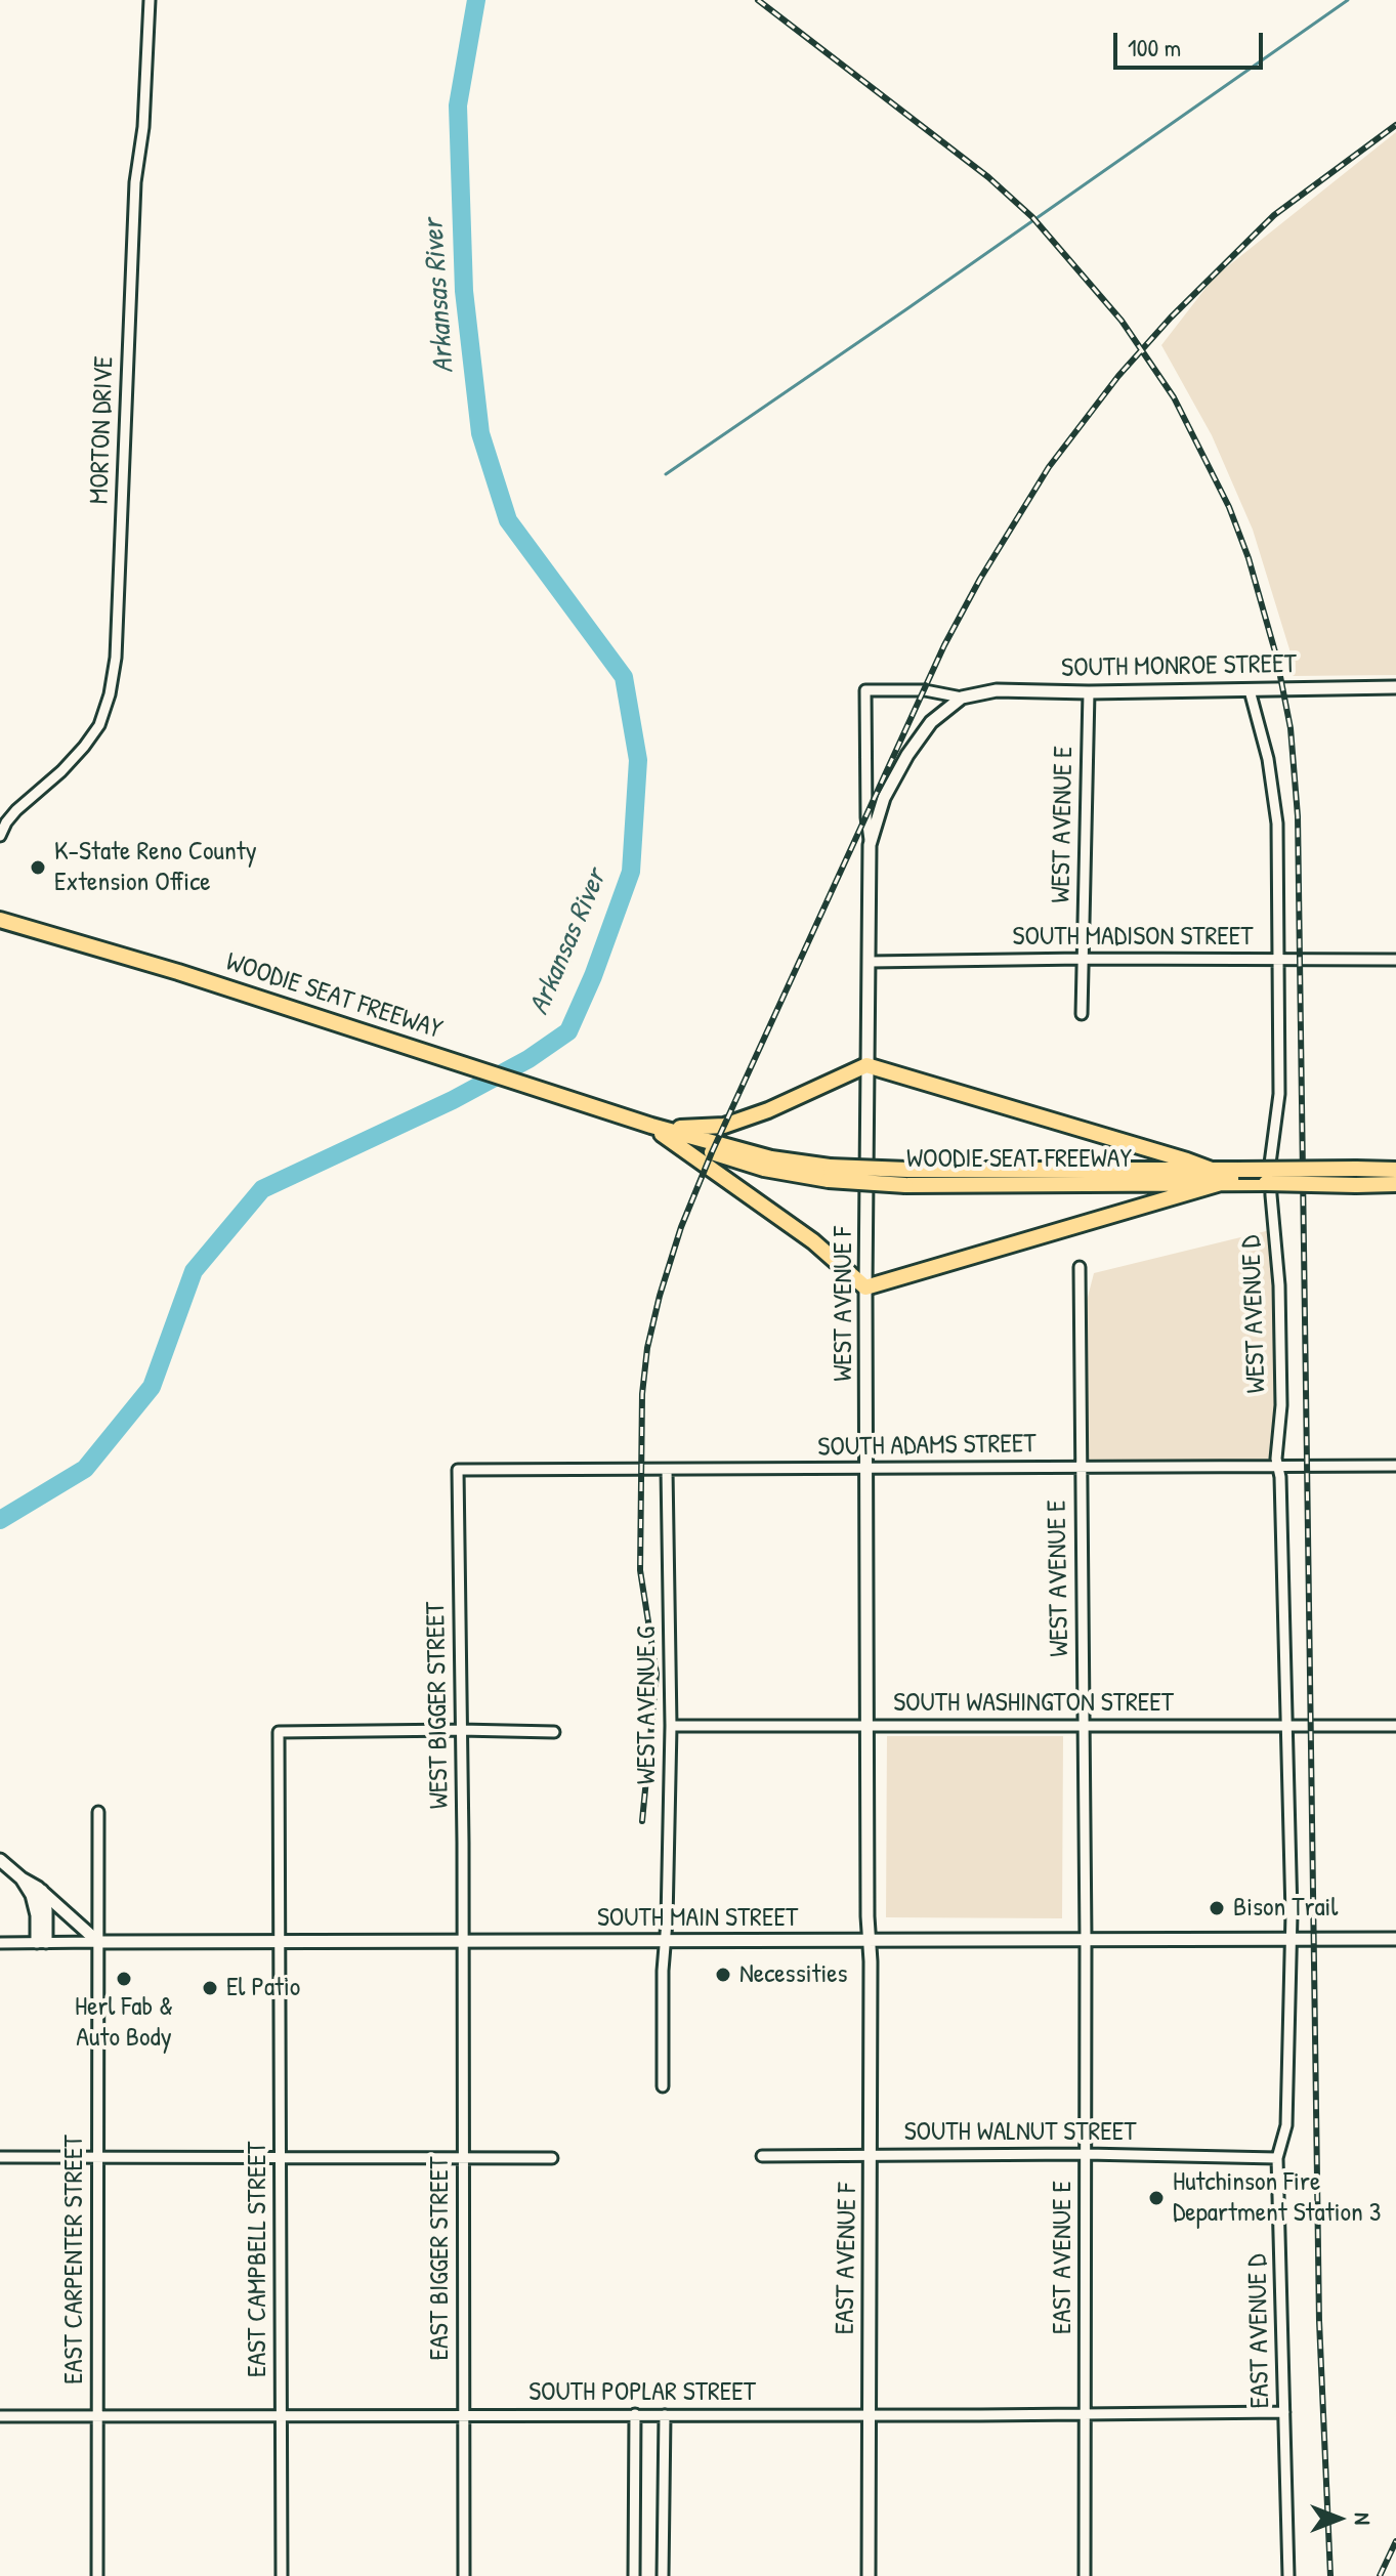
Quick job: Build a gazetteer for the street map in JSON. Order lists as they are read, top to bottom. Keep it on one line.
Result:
{"streets":{"main road":["WOODIE SEAT FREEWAY"],"street":["MORTON DRIVE","SOUTH MONROE STREET","WEST AVENUE E","SOUTH MADISON STREET","WEST AVENUE F","WEST AVENUE D","SOUTH ADAMS STREET","SOUTH WASHINGTON STREET","WEST BIGGER STREET","WEST AVENUE G","SOUTH MAIN STREET","SOUTH WALNUT STREET","EAST AVENUE E","EAST BIGGER STREET","EAST AVENUE F","EAST CARPENTER STREET","EAST CAMPBELL STREET","EAST AVENUE D","SOUTH POPLAR STREET"]},"crossings":[["SOUTH MONROE STREET","WEST AVENUE E"],["SOUTH MONROE STREET","WEST AVENUE F"],["SOUTH MONROE STREET","WEST AVENUE D"],["WEST AVENUE E","SOUTH MADISON STREET"],["WEST AVENUE E","SOUTH ADAMS STREET"],["WEST AVENUE E","SOUTH WASHINGTON STREET"],["WEST AVENUE E","SOUTH MAIN STREET"],["WEST AVENUE E","EAST AVENUE E"],["SOUTH MADISON STREET","WEST AVENUE F"],["SOUTH MADISON STREET","WEST AVENUE D"],["WEST AVENUE F","SOUTH ADAMS STREET"],["WEST AVENUE F","SOUTH WASHINGTON STREET"],["WEST AVENUE F","SOUTH MAIN STREET"],["WEST AVENUE F","EAST AVENUE F"],["WEST AVENUE D","SOUTH ADAMS STREET"],["WEST AVENUE D","SOUTH WASHINGTON STREET"],["WEST AVENUE D","SOUTH MAIN STREET"],["WEST AVENUE D","EAST AVENUE D"],["SOUTH ADAMS STREET","WEST BIGGER STREET"],["SOUTH ADAMS STREET","WEST AVENUE G"],["SOUTH WASHINGTON STREET","WEST AVENUE G"],["WEST BIGGER STREET","SOUTH MAIN STREET"],["WEST BIGGER STREET","EAST BIGGER STREET"],["WEST BIGGER STREET","EAST CAMPBELL STREET"],["WEST AVENUE G","SOUTH MAIN STREET"],["SOUTH MAIN STREET","EAST AVENUE E"],["SOUTH MAIN STREET","EAST BIGGER STREET"],["SOUTH MAIN STREET","EAST AVENUE F"],["SOUTH MAIN STREET","EAST CARPENTER STREET"],["SOUTH MAIN STREET","EAST CAMPBELL STREET"],["SOUTH MAIN STREET","EAST AVENUE D"],["SOUTH WALNUT STREET","EAST AVENUE E"],["SOUTH WALNUT STREET","EAST AVENUE F"],["SOUTH WALNUT STREET","EAST AVENUE D"],["EAST AVENUE E","SOUTH POPLAR STREET"],["EAST BIGGER STREET","SOUTH POPLAR STREET"],["EAST AVENUE F","SOUTH POPLAR STREET"],["EAST CARPENTER STREET","SOUTH POPLAR STREET"],["EAST CAMPBELL STREET","SOUTH POPLAR STREET"],["EAST AVENUE D","SOUTH POPLAR STREET"]],"water":["Arkansas River"],"places":["K-State Reno County Extension Office","Bison Trail","Necessities","Herl Fab & Auto Body","El Patio","Hutchinson Fire Department Station 3"],"scale_bar":"100 m","north":"right"}
